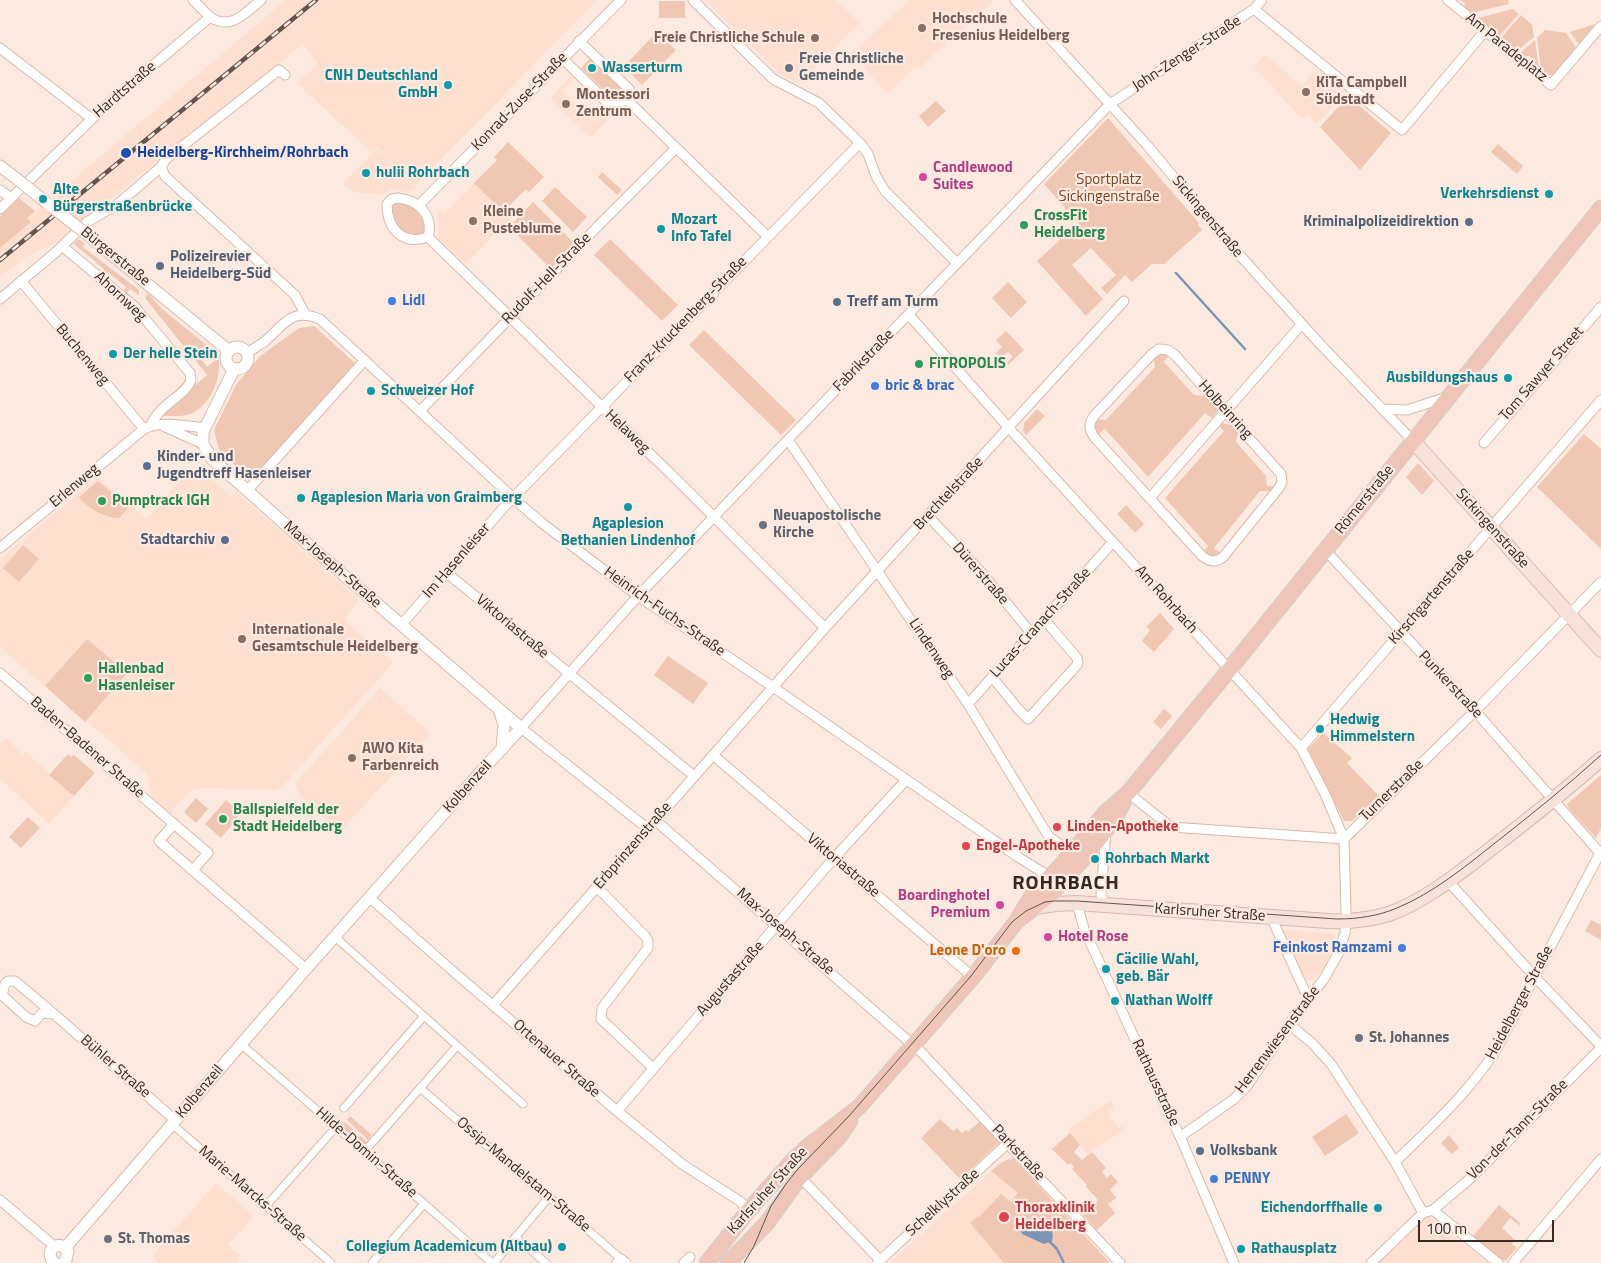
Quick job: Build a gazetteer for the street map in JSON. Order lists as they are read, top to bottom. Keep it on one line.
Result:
{"streets":{"main road":["Sickingenstraße","Römerstraße","Karlsruher Straße"],"street":["Am Paradeplatz","John-Zenger-Straße","Hardtstraße","Konrad-Zuse-Straße","Bürgerstraße","Rudolf-Hell-Straße","Ahornweg","Franz-Kruckenberg-Straße","Buchenweg","Fabrikstraße","Tom Sawyer Street","Holbeinring","Helaweg","Erlenweg","Brechtelstraße","Im Hasenleiser","Max-Joseph-Straße","Dürerstraße","Kirschgartenstraße","Am Rohrbach","Heinrich-Fuchs-Straße","Lucas-Cranach-Straße","Viktoriastraße","Lindenweg","Punkerstraße","Baden-Badener Straße","Kolbenzeil","Turnerstraße","Erbprinzenstraße","Augustastraße","Heidelberger Straße","Herrenwiesenstraße","Ortenauer Straße","Bühler Straße","Rathausstraße","Von-der-Tann-Straße","Hilde-Domin-Straße","Parkstraße","Ossip-Mandelstam-Straße","Marie-Marcks-Straße","Schelklystraße"]},"crossings":[["John-Zenger-Straße","Sickingenstraße"],["John-Zenger-Straße","Fabrikstraße"],["Konrad-Zuse-Straße","Helaweg"],["Sickingenstraße","Fabrikstraße"],["Sickingenstraße","Römerstraße"],["Sickingenstraße","Kirschgartenstraße"],["Sickingenstraße","Turnerstraße"],["Rudolf-Hell-Straße","Helaweg"],["Rudolf-Hell-Straße","Heinrich-Fuchs-Straße"],["Ahornweg","Erlenweg"],["Franz-Kruckenberg-Straße","Helaweg"],["Franz-Kruckenberg-Straße","Im Hasenleiser"],["Franz-Kruckenberg-Straße","Heinrich-Fuchs-Straße"],["Buchenweg","Erlenweg"],["Fabrikstraße","Helaweg"],["Fabrikstraße","Am Rohrbach"],["Fabrikstraße","Heinrich-Fuchs-Straße"],["Fabrikstraße","Lindenweg"],["Fabrikstraße","Kolbenzeil"],["Helaweg","Brechtelstraße"],["Brechtelstraße","Dürerstraße"],["Brechtelstraße","Am Rohrbach"],["Brechtelstraße","Heinrich-Fuchs-Straße"],["Brechtelstraße","Lindenweg"],["Brechtelstraße","Erbprinzenstraße"],["Römerstraße","Am Rohrbach"],["Römerstraße","Heinrich-Fuchs-Straße"],["Römerstraße","Lindenweg"],["Römerstraße","Punkerstraße"],["Römerstraße","Karlsruher Straße"],["Im Hasenleiser","Max-Joseph-Straße"],["Im Hasenleiser","Heinrich-Fuchs-Straße"],["Im Hasenleiser","Viktoriastraße"],["Max-Joseph-Straße","Kolbenzeil"],["Max-Joseph-Straße","Erbprinzenstraße"],["Max-Joseph-Straße","Karlsruher Straße"],["Max-Joseph-Straße","Augustastraße"],["Max-Joseph-Straße","Parkstraße"],["Dürerstraße","Lucas-Cranach-Straße"],["Kirschgartenstraße","Am Rohrbach"],["Kirschgartenstraße","Punkerstraße"],["Am Rohrbach","Lucas-Cranach-Straße"],["Am Rohrbach","Turnerstraße"],["Am Rohrbach","Karlsruher Straße"],["Am Rohrbach","Herrenwiesenstraße"],["Heinrich-Fuchs-Straße","Kolbenzeil"],["Heinrich-Fuchs-Straße","Erbprinzenstraße"],["Heinrich-Fuchs-Straße","Augustastraße"],["Lucas-Cranach-Straße","Lindenweg"],["Viktoriastraße","Kolbenzeil"],["Viktoriastraße","Erbprinzenstraße"],["Viktoriastraße","Karlsruher Straße"],["Viktoriastraße","Augustastraße"],["Punkerstraße","Turnerstraße"],["Punkerstraße","Karlsruher Straße"],["Punkerstraße","Heidelberger Straße"],["Kolbenzeil","Ortenauer Straße"],["Kolbenzeil","Bühler Straße"],["Kolbenzeil","Hilde-Domin-Straße"],["Kolbenzeil","Marie-Marcks-Straße"],["Erbprinzenstraße","Ortenauer Straße"],["Karlsruher Straße","Herrenwiesenstraße"],["Karlsruher Straße","Ortenauer Straße"],["Karlsruher Straße","Rathausstraße"],["Karlsruher Straße","Parkstraße"],["Augustastraße","Ortenauer Straße"],["Herrenwiesenstraße","Rathausstraße"],["Bühler Straße","Marie-Marcks-Straße"],["Parkstraße","Schelklystraße"]],"districts":["ROHRBACH"],"parks":["Sportplatz Sickingenstraße"],"places":["Hochschule Fresenius Heidelberg","Freie Christliche Schule","Wasserturm","Freie Christliche Gemeinde","CNH Deutschland GmbH","KiTa Campbell Südstadt","Montessori Zentrum","Heidelberg-Kirchheim/Rohrbach","hulii Rohrbach","Candlewood Suites","Verkehrsdienst","Alte Bürgerstraßenbrücke","Kleine Pusteblume","Kriminalpolizeidirektion","CrossFit Heidelberg","Mozart Info Tafel","Polizeirevier Heidelberg-Süd","Lidl","Treff am Turm","Der helle Stein","FiTROPOLIS","Ausbildungshaus","bric & brac","Schweizer Hof","Kinder- und Jugendtreff Hasenleiser","Agaplesion Maria von Graimberg","Pumptrack IGH","Agaplesion Bethanien Lindenhof","Neuapostolische Kirche","Stadtarchiv","Internationale Gesamtschule Heidelberg","Hallenbad Hasenleiser","Hedwig Himmelstern","AWO Kita Farbenreich","Ballspielfeld der Stadt Heidelberg","Linden-Apotheke","Engel-Apotheke","Rohrbach Markt","Boardinghotel Premium","Hotel Rose","Feinkost Ramzami","Leone D'oro","Cäcilie Wahl, geb. Bär","Nathan Wolff","St. Johannes","Volksbank","PENNY","Eichendorffhalle","Thoraxklinik Heidelberg","St. Thomas","Collegium Academicum (Altbau)","Rathausplatz"],"scale_bar":"100 m"}
